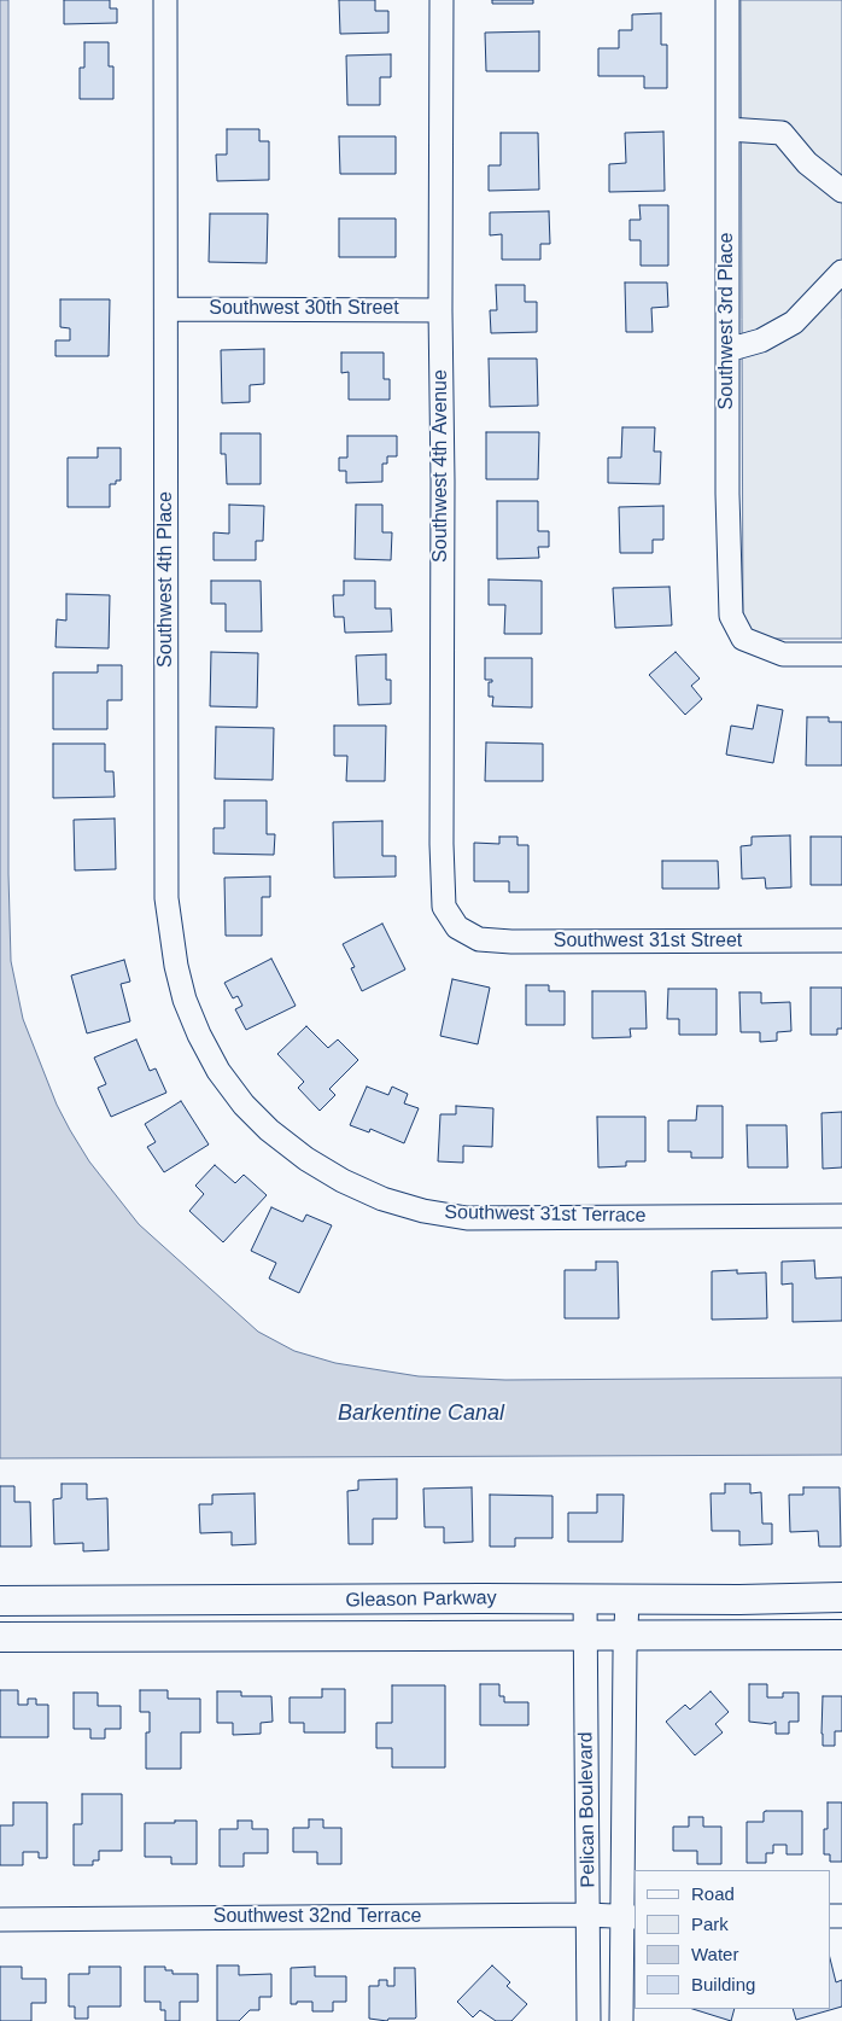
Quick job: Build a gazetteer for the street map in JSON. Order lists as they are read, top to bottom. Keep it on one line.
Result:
{"streets":{"main road":["Gleason Parkway"],"street":["Southwest 30th Street","Southwest 3rd Place","Southwest 4th Avenue","Southwest 4th Place","Southwest 31st Street","Southwest 31st Terrace","Pelican Boulevard","Southwest 32nd Terrace"]},"crossings":[["Southwest 30th Street","Southwest 4th Avenue"],["Southwest 30th Street","Southwest 4th Place"],["Southwest 4th Avenue","Southwest 31st Street"],["Southwest 4th Place","Southwest 31st Terrace"],["Gleason Parkway","Pelican Boulevard"],["Pelican Boulevard","Southwest 32nd Terrace"]],"water":["Barkentine Canal"],"legend":["Road","Park","Water","Building"]}
